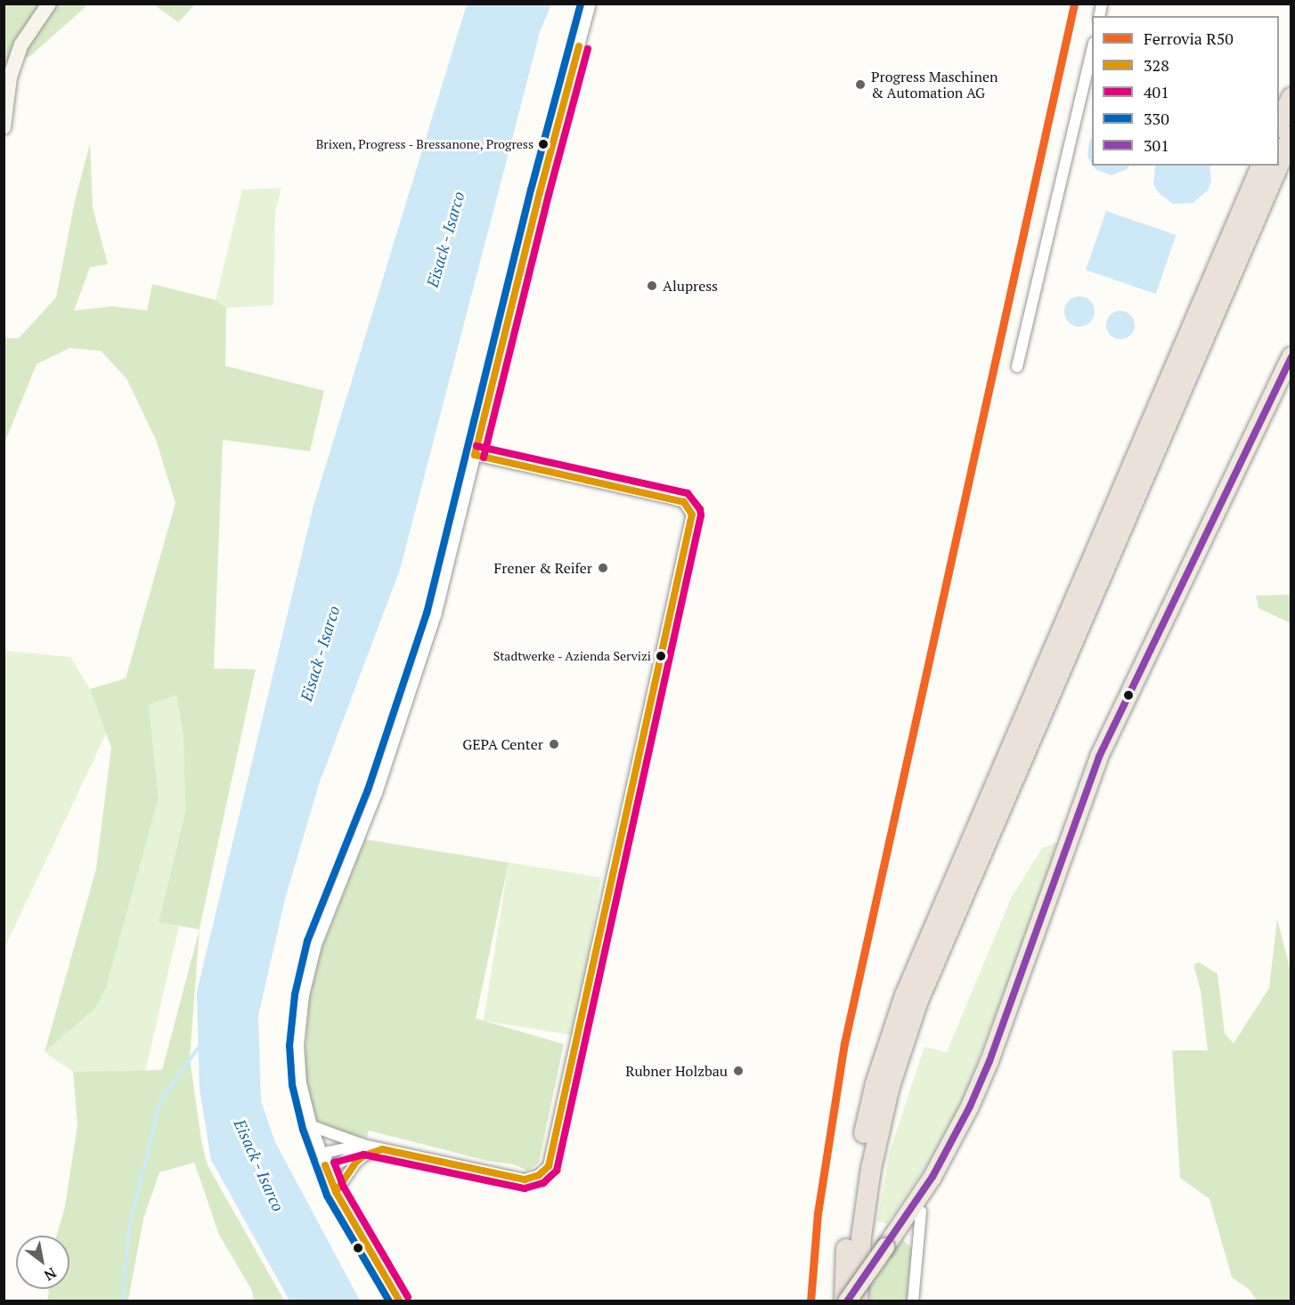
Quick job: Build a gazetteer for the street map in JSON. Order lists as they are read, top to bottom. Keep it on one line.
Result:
{"water":["Eisack - Isarco"],"places":["Progress Maschinen & Automation AG","Brixen, Progress - Bressanone, Progress","Alupress","Frener & Reifer","Stadtwerke - Azienda Servizi","GEPA Center","Rubner Holzbau"],"lines":["rail line R50","transit line 330","transit line 328","transit line 401","transit line 301"],"legend":["Ferrovia R50","328","401","330","301"],"north":"bottom right"}
